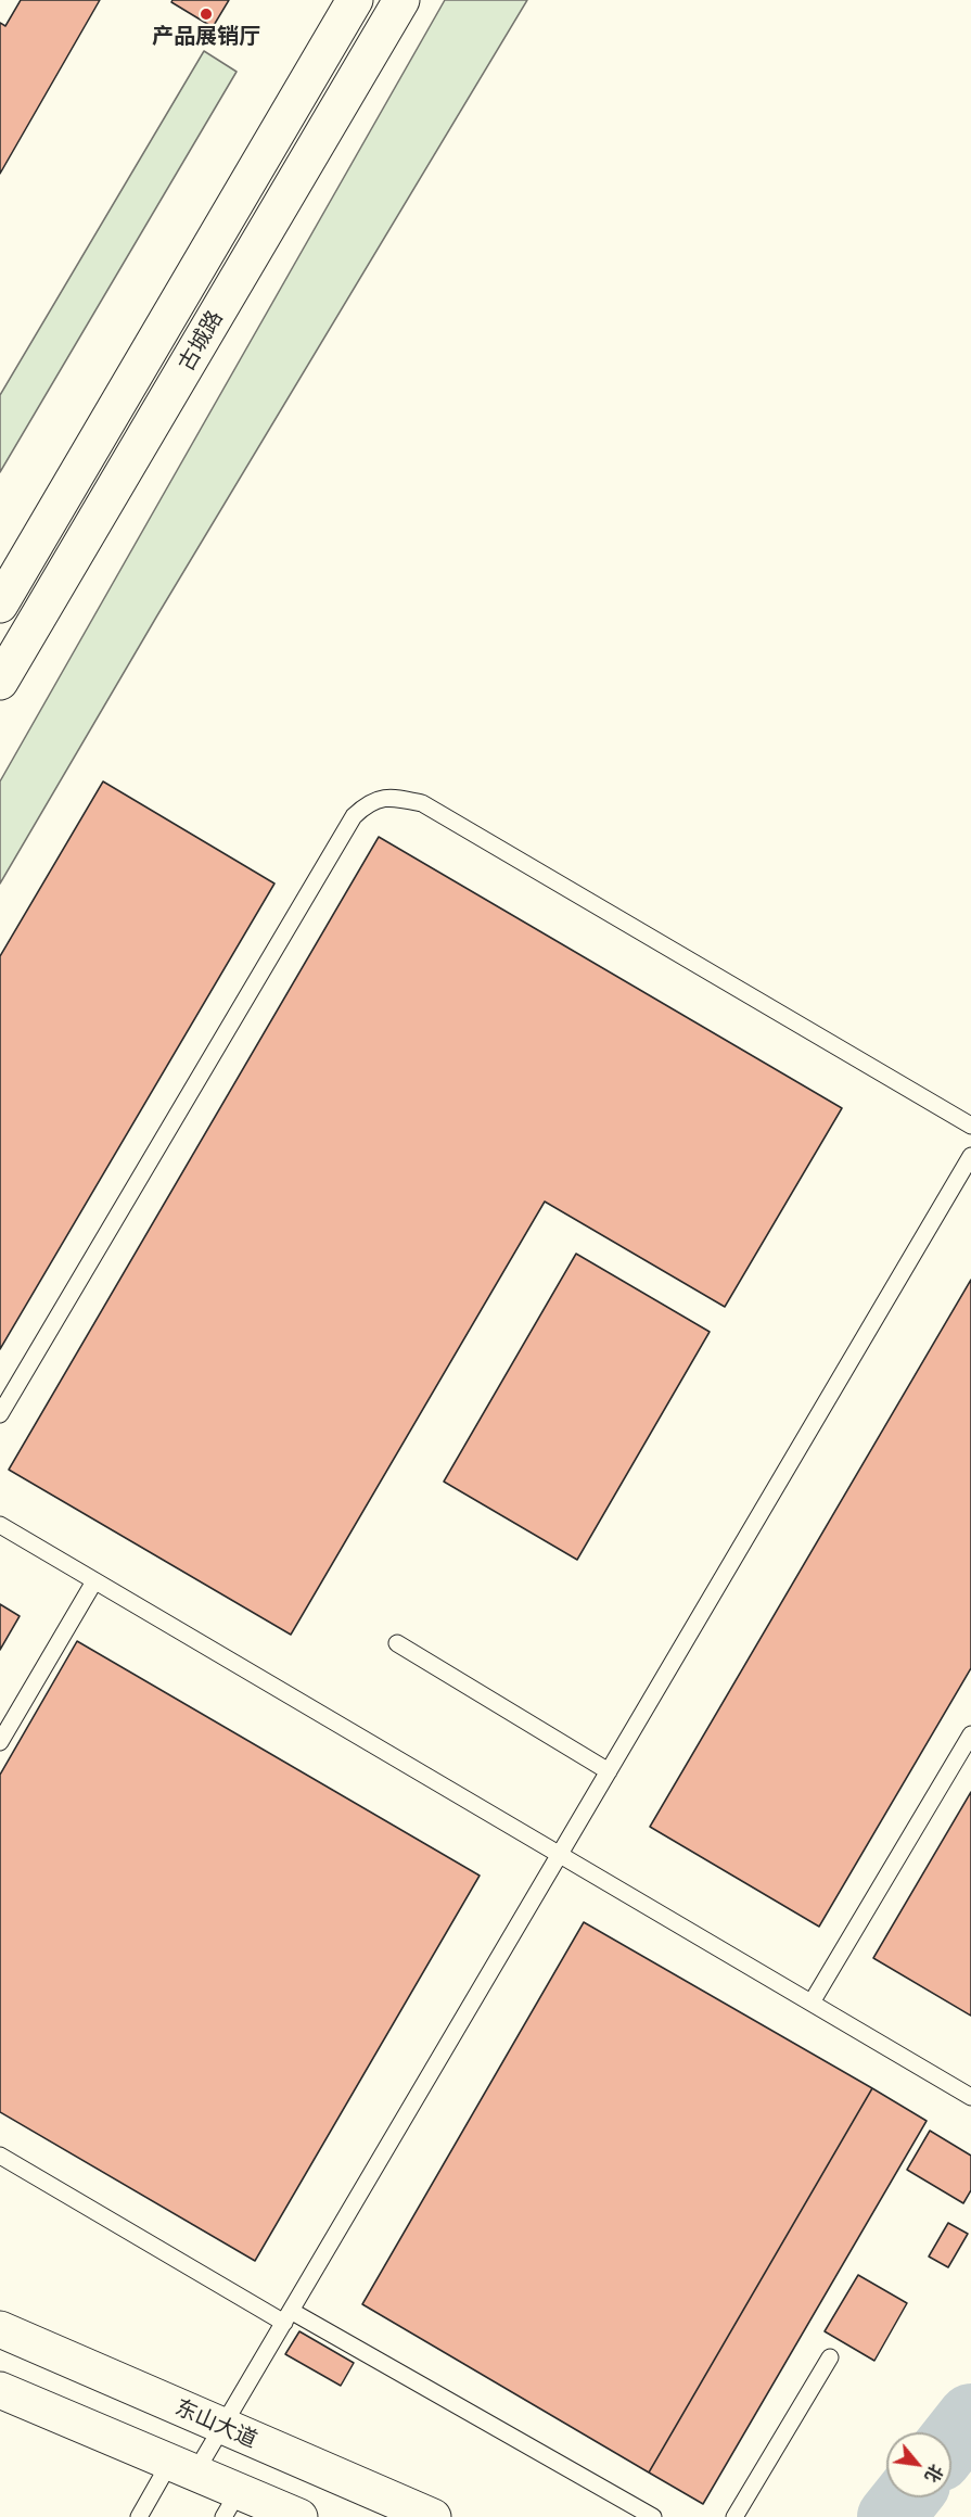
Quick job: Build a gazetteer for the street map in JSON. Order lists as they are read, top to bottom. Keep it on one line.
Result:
{"streets":{"main road":["古城路","东山大道"]},"places":["产品展销厅"],"north":"bottom right"}
